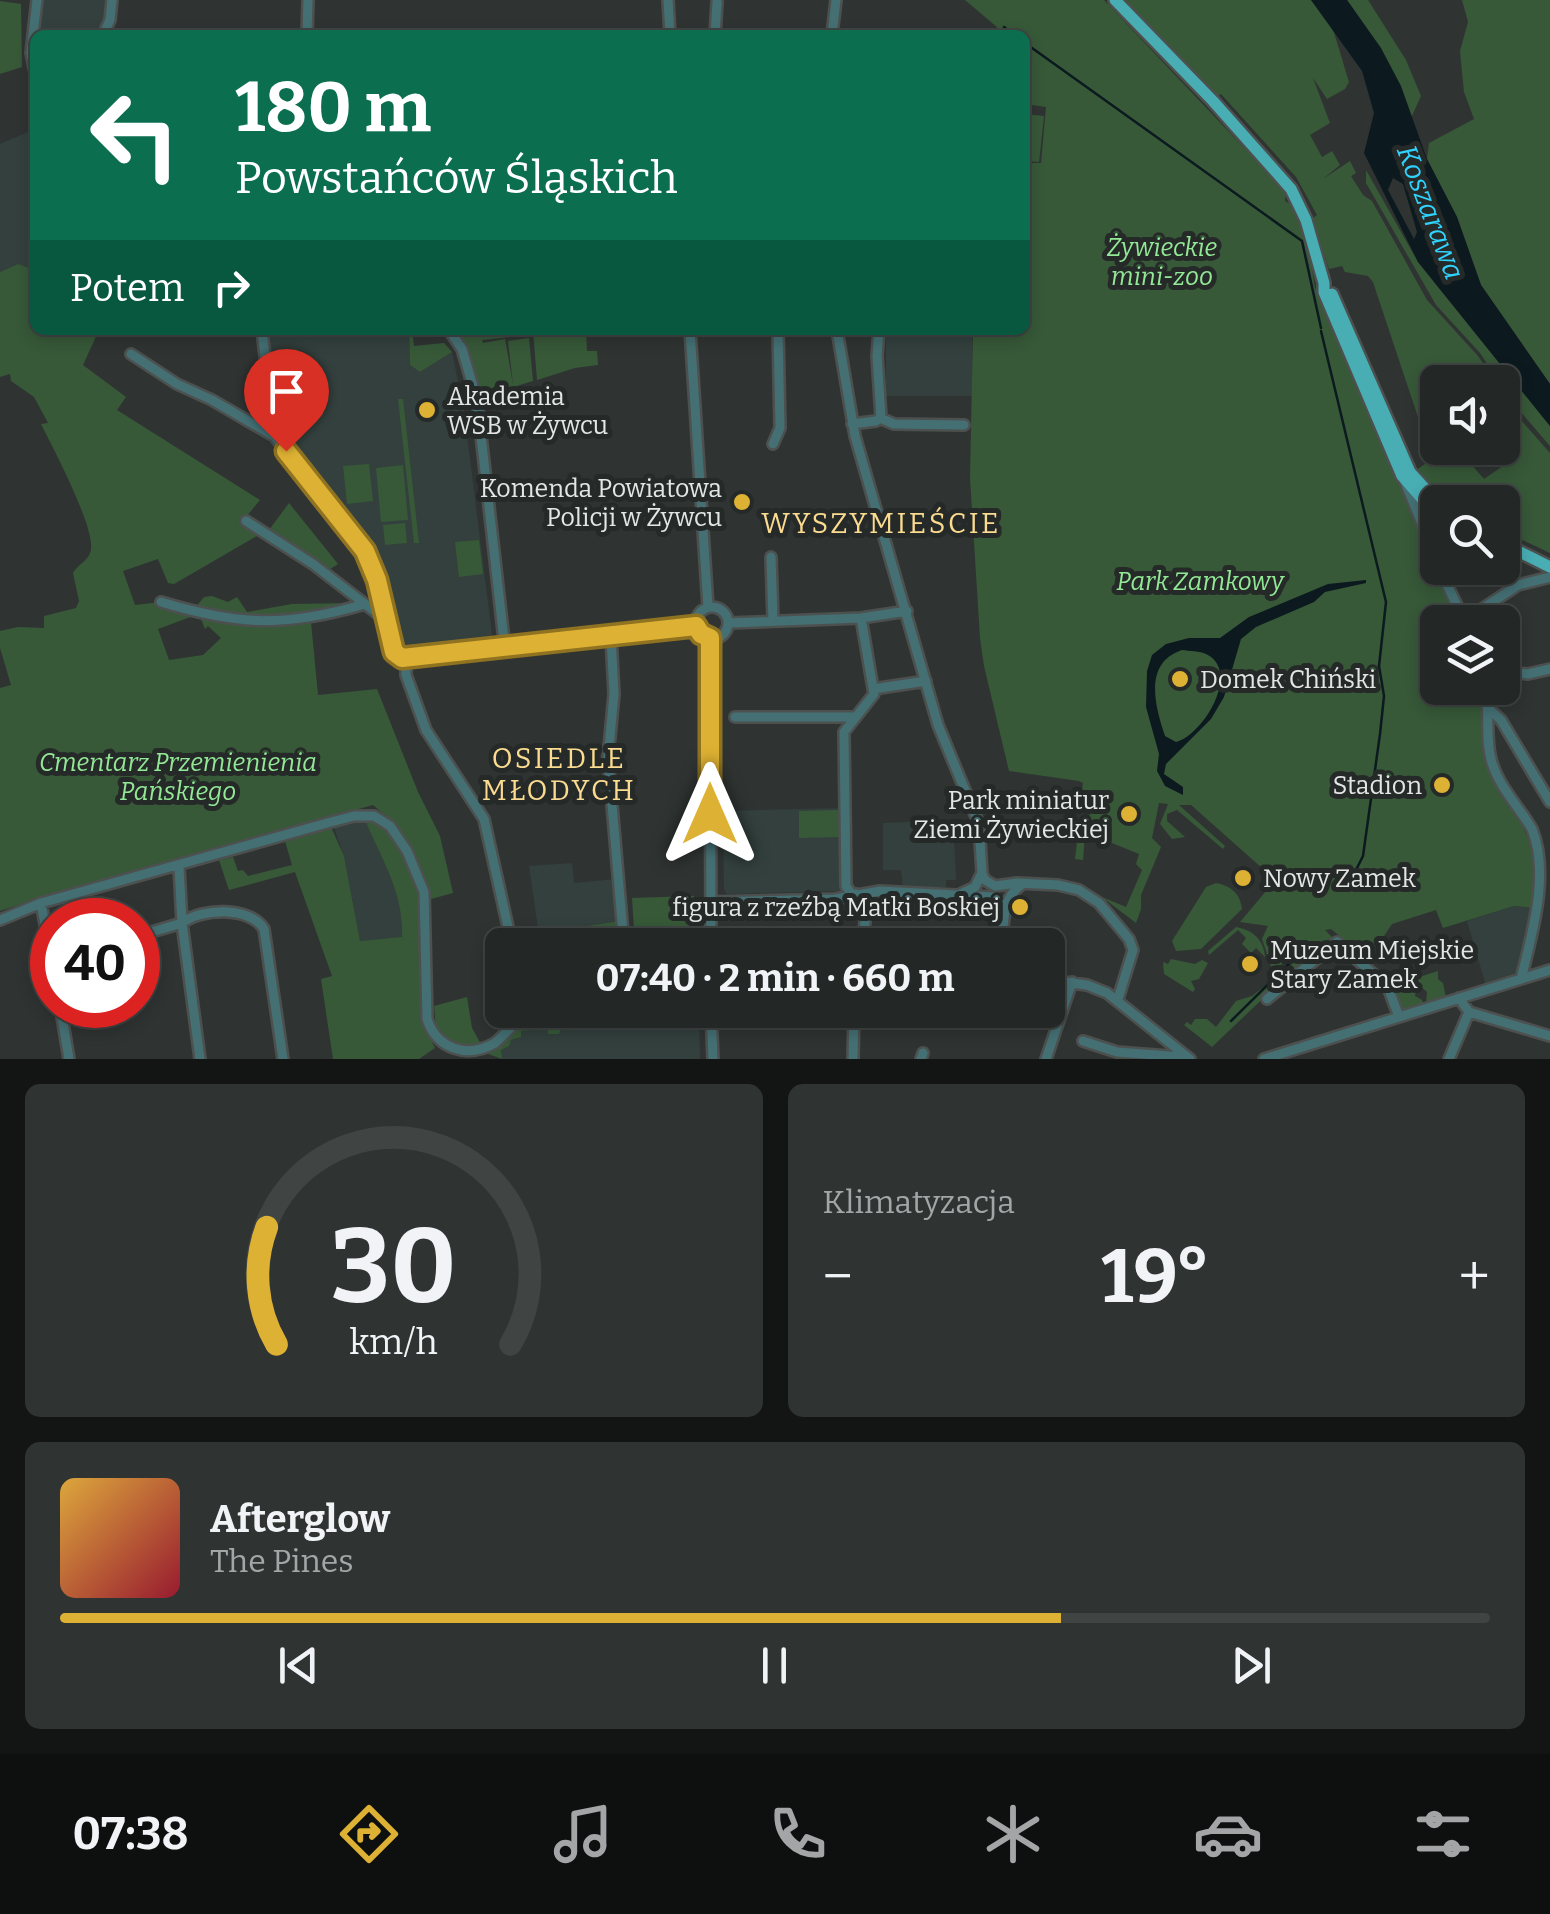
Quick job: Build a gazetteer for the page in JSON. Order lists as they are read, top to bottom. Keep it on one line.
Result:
{"districts":["WYSZYMIEŚCIE","OSIEDLE MŁODYCH"],"water":["Koszarawa"],"parks":["Żywieckie mini-zoo","Park Zamkowy","Cmentarz Przemienienia Pańskiego"],"places":["Akademia WSB w Żywcu","Komenda Powiatowa Policji w Żywcu","Domek Chiński","Stadion","Park miniatur Ziemi Żywieckiej","Nowy Zamek","figura z rzeźbą Matki Boskiej","Muzeum Miejskie Stary Zamek"],"page":{"turn":["180 m","Powstańców Śląskich"],"then":"Potem","limit":"40","trip":"07:40 · 2 min · 660 m","tile":"Klimatyzacja","heat":["−","19°","+"],"song":["Afterglow","The Pines"],"tabs":"07:38","gauge":["30","km/h"]}}
